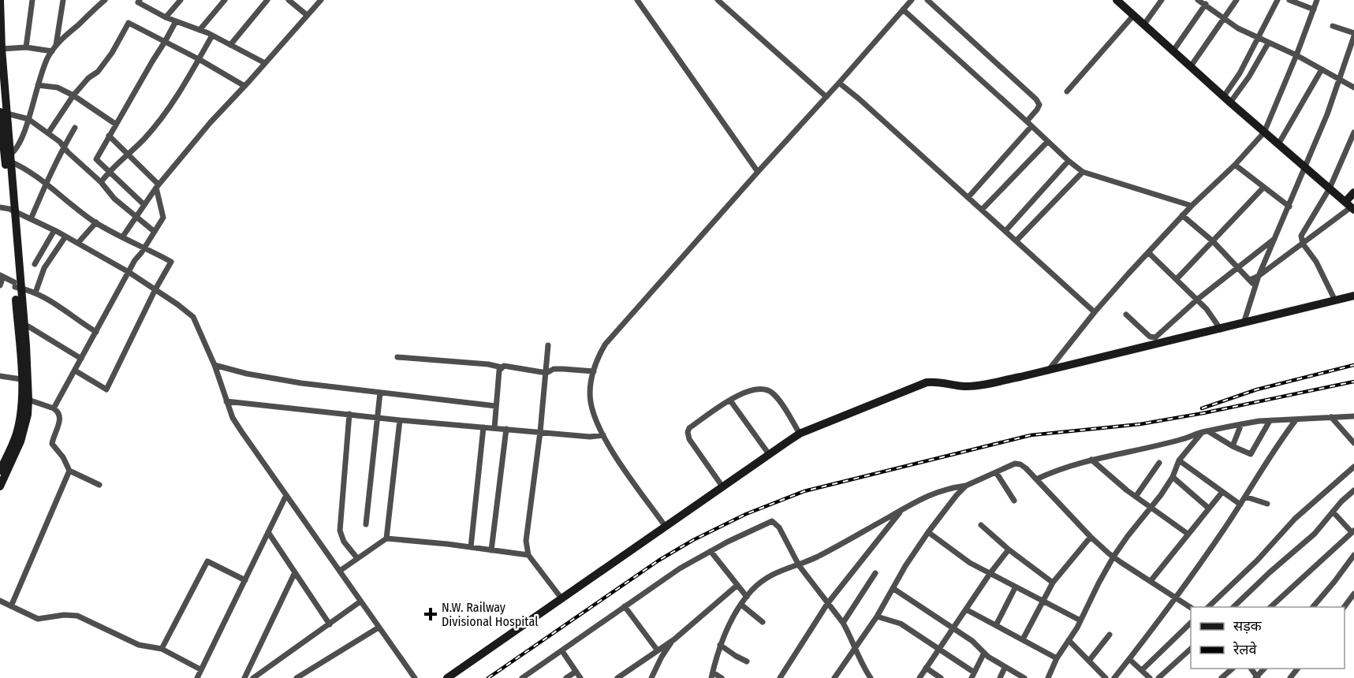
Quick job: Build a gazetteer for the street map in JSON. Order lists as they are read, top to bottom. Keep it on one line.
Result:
{"places":{"health":["N.W. Railway Divisional Hospital"]},"legend":["सड़क","रेलवे"]}
